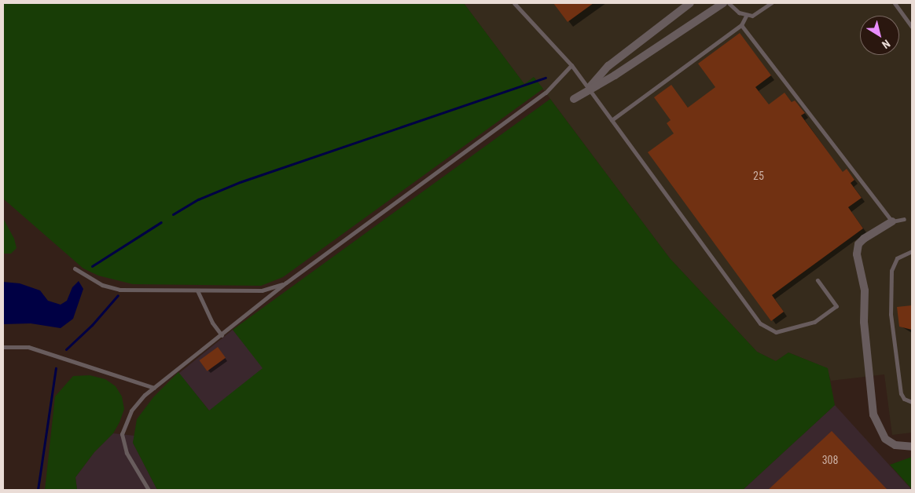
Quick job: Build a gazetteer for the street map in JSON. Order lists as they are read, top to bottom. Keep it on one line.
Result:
{"house_numbers":["25","308"],"north":"bottom right"}
